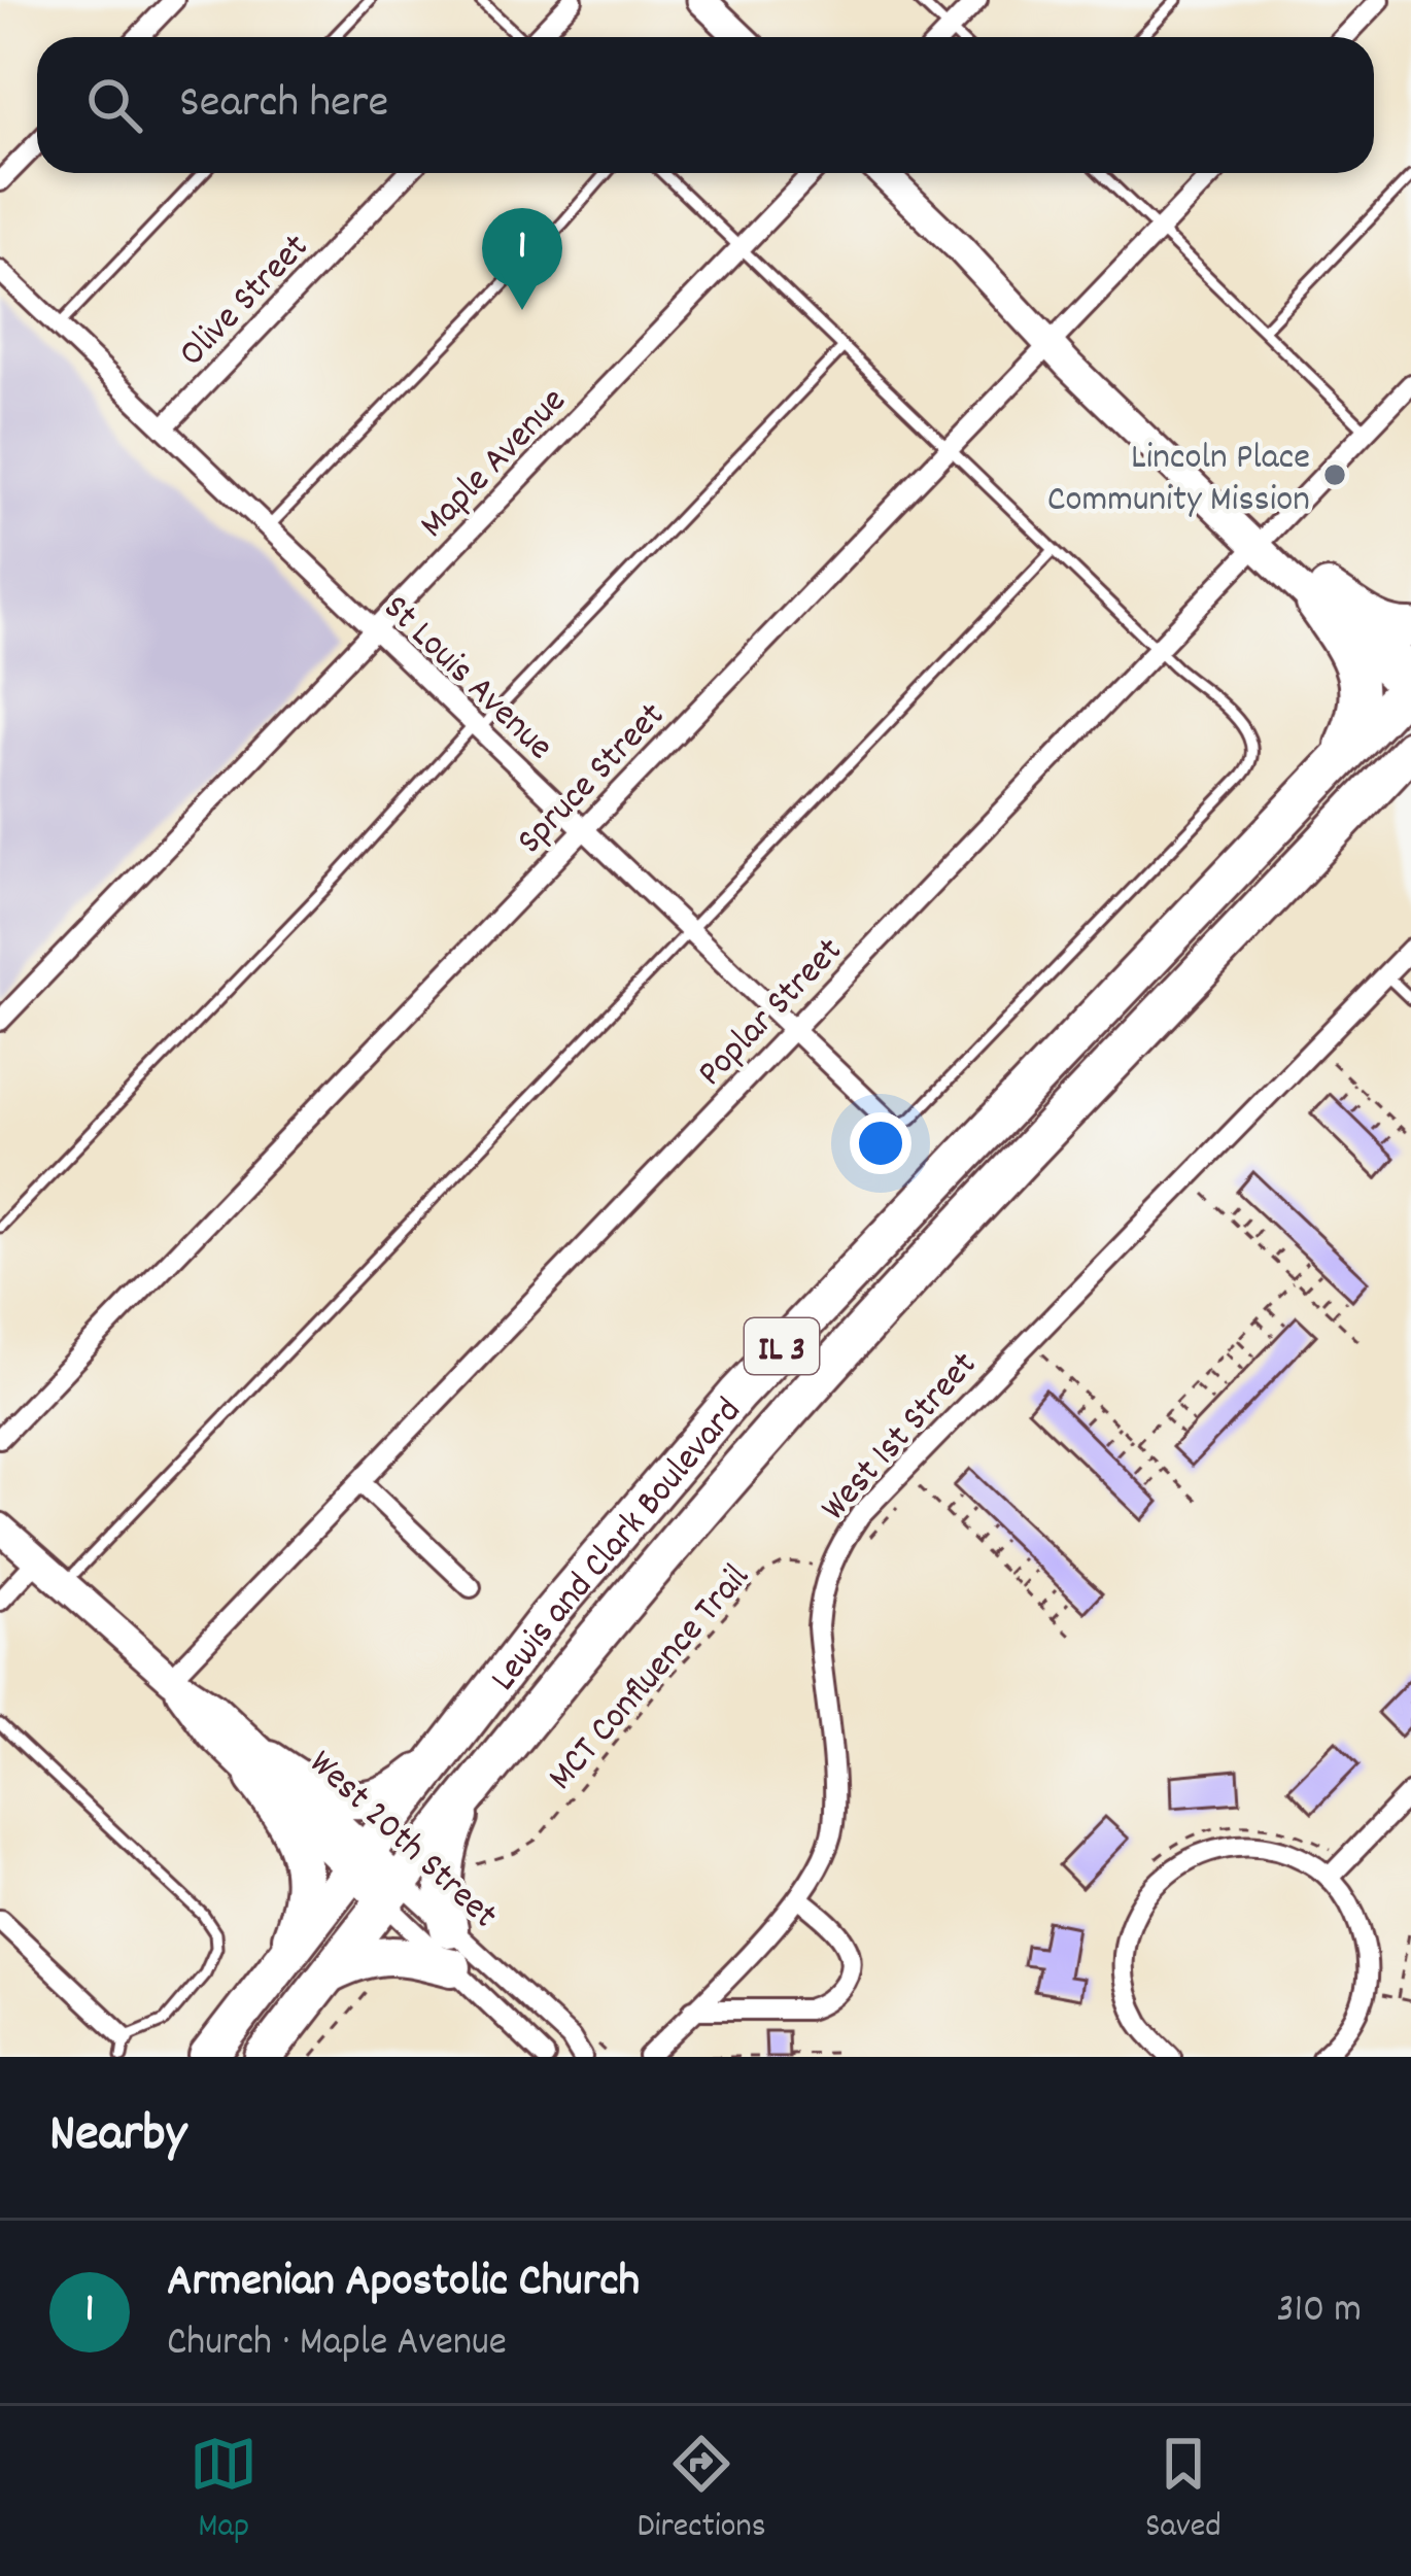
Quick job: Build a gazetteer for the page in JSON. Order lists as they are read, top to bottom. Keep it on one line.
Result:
{"streets":{"highway":["IL 3","Lewis and Clark Boulevard"],"street":["Olive Street","Maple Avenue","St Louis Avenue","Spruce Street","Poplar Street","West 1st Street","West 20th Street"],"path":["MCT Confluence Trail"]},"crossings":[["Olive Street","St Louis Avenue"],["Maple Avenue","St Louis Avenue"],["St Louis Avenue","Spruce Street"],["St Louis Avenue","Poplar Street"],["Poplar Street","West 20th Street"],["West 1st Street","MCT Confluence Trail"],["Lewis and Clark Boulevard","West 20th Street"]],"places":["Lincoln Place Community Mission"],"page":{"search":"Search here","pins":"1","heading":"Nearby","list":[{"mark":"1","name":"Armenian Apostolic Church","note":"Church · Maple Avenue","value":"310 m"}],"nav":["Map","Directions","Saved"]}}
